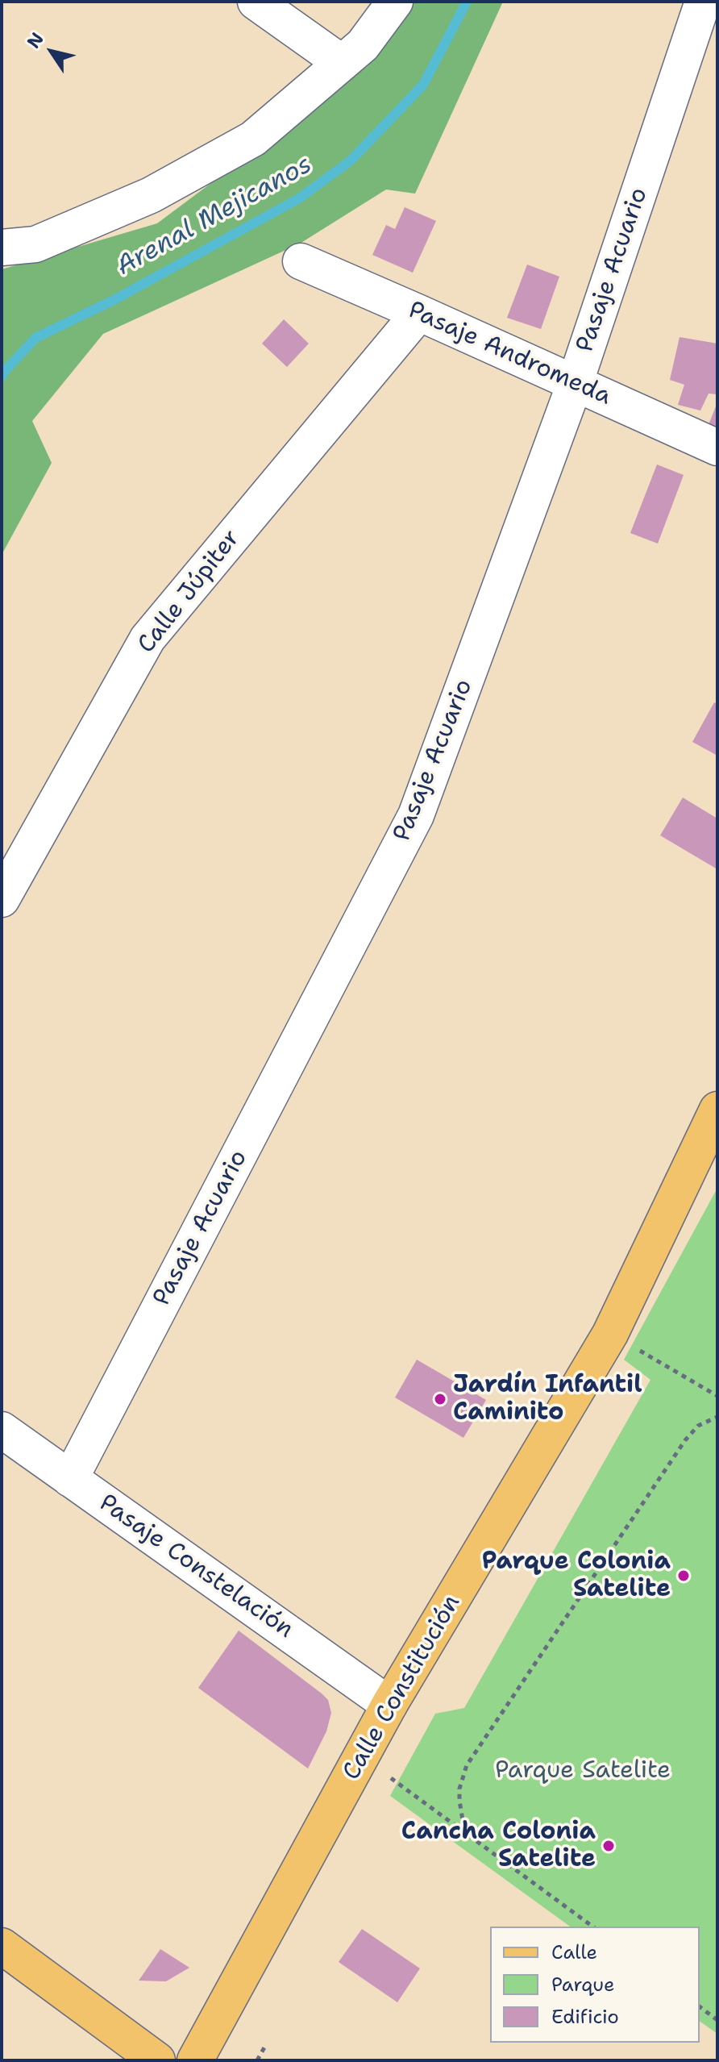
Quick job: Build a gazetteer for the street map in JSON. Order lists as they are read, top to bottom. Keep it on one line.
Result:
{"streets":{"main road":["Calle Constitución"],"street":["Pasaje Acuario","Pasaje Andromeda","Calle Júpiter","Pasaje Constelación"]},"crossings":[["Pasaje Acuario","Pasaje Andromeda"],["Pasaje Acuario","Pasaje Constelación"],["Pasaje Andromeda","Calle Júpiter"],["Pasaje Constelación","Calle Constitución"]],"water":["Arenal Mejicanos"],"parks":["Parque Satelite"],"places":["Jardín Infantil Caminito","Parque Colonia Satelite","Cancha Colonia Satelite"],"legend":["Calle","Parque","Edificio"],"north":"top left"}
